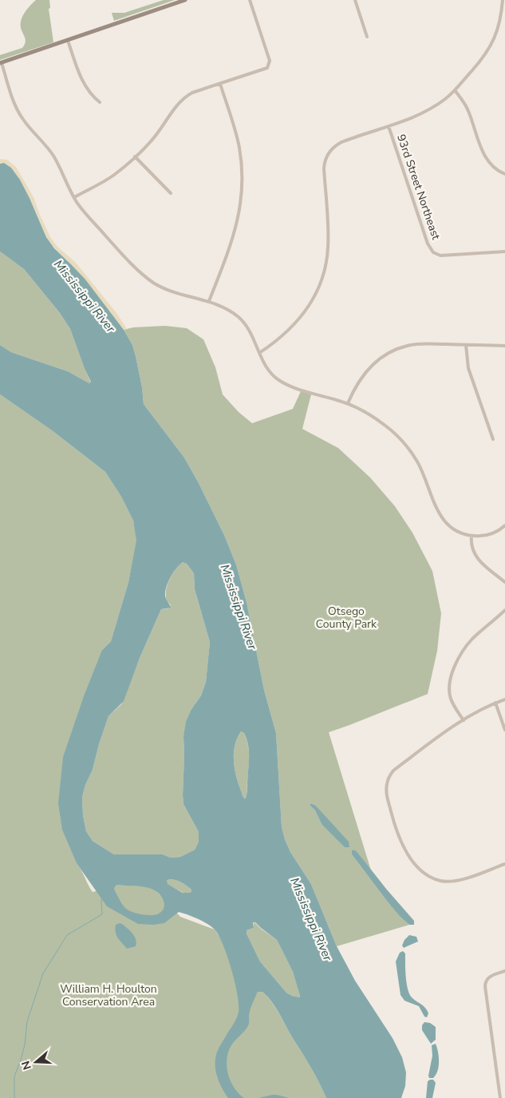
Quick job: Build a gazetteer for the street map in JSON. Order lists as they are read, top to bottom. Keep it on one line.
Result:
{"streets":{"street":["93rd Street Northeast"]},"water":["Mississippi River"],"parks":["Otsego County Park","William H. Houlton Conservation Area"],"north":"left"}
